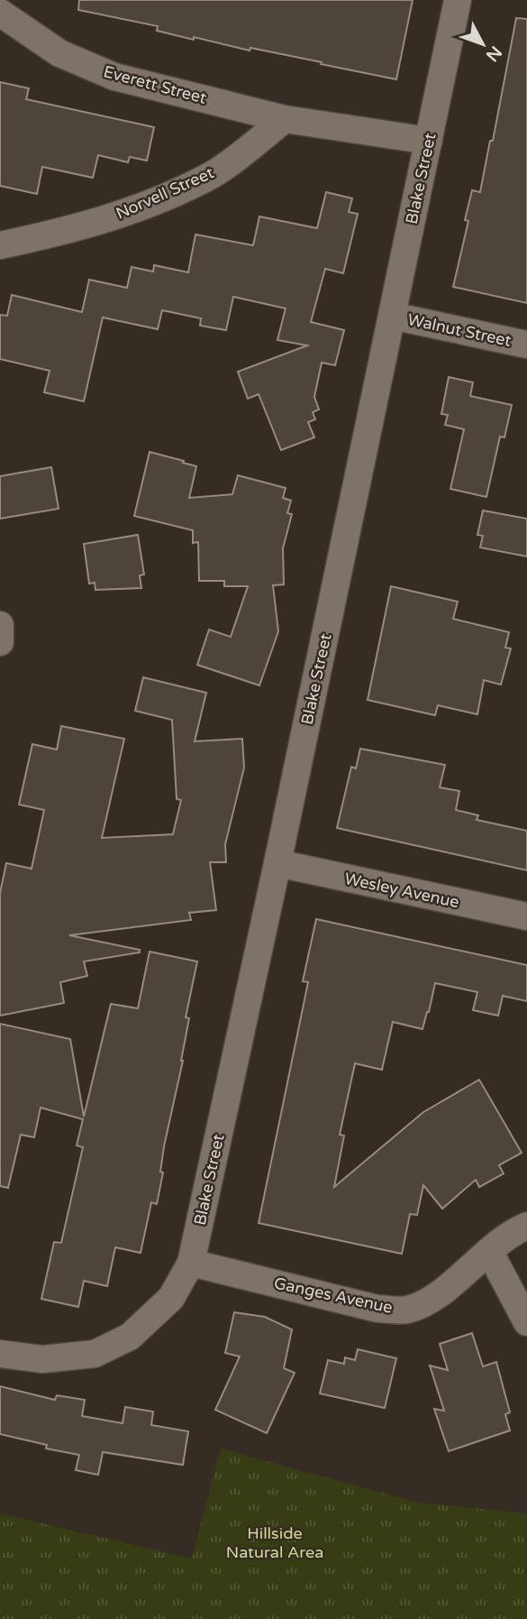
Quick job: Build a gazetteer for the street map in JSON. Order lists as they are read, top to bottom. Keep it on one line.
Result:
{"streets":{"street":["Everett Street","Blake Street","Norvell Street","Walnut Street","Wesley Avenue","Ganges Avenue"]},"crossings":[["Everett Street","Norvell Street"],["Blake Street","Walnut Street"],["Blake Street","Wesley Avenue"],["Blake Street","Ganges Avenue"]],"parks":["Hillside Natural Area"],"north":"bottom right"}
